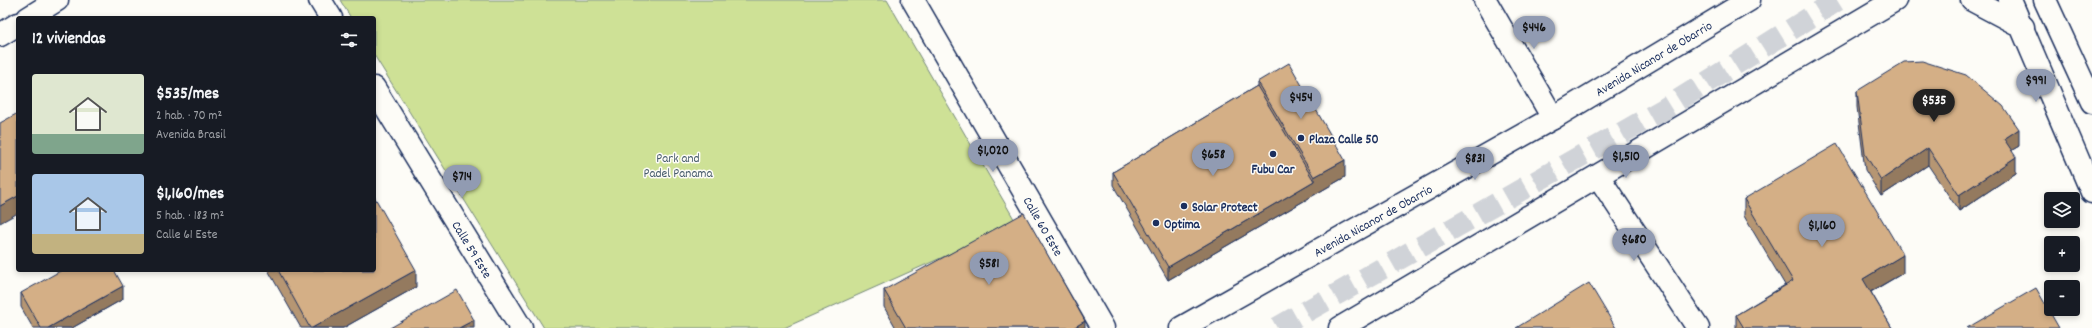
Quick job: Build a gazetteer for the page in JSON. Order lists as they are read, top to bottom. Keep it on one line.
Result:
{"streets":{"street":["Avenida Nicanor de Obarrio","Calle 60 Este","Calle 59 Este"]},"parks":["Park and Padel Panama"],"places":["Plaza Calle 50","Fubu Car","Solar Protect","Optima"],"page":{"price":["$446","$991","$454","$535","$1,020","$658","$1,510","$831","$714","$1,160","$680","$581"],"heading":"12 viviendas","list":[{"name":"$535/mes","note":"2 hab. · 70 m² · Avenida Brasil"},{"name":"$1,160/mes","note":"5 hab. · 183 m² · Calle 61 Este"}],"map_buttons":["+","−"]}}
